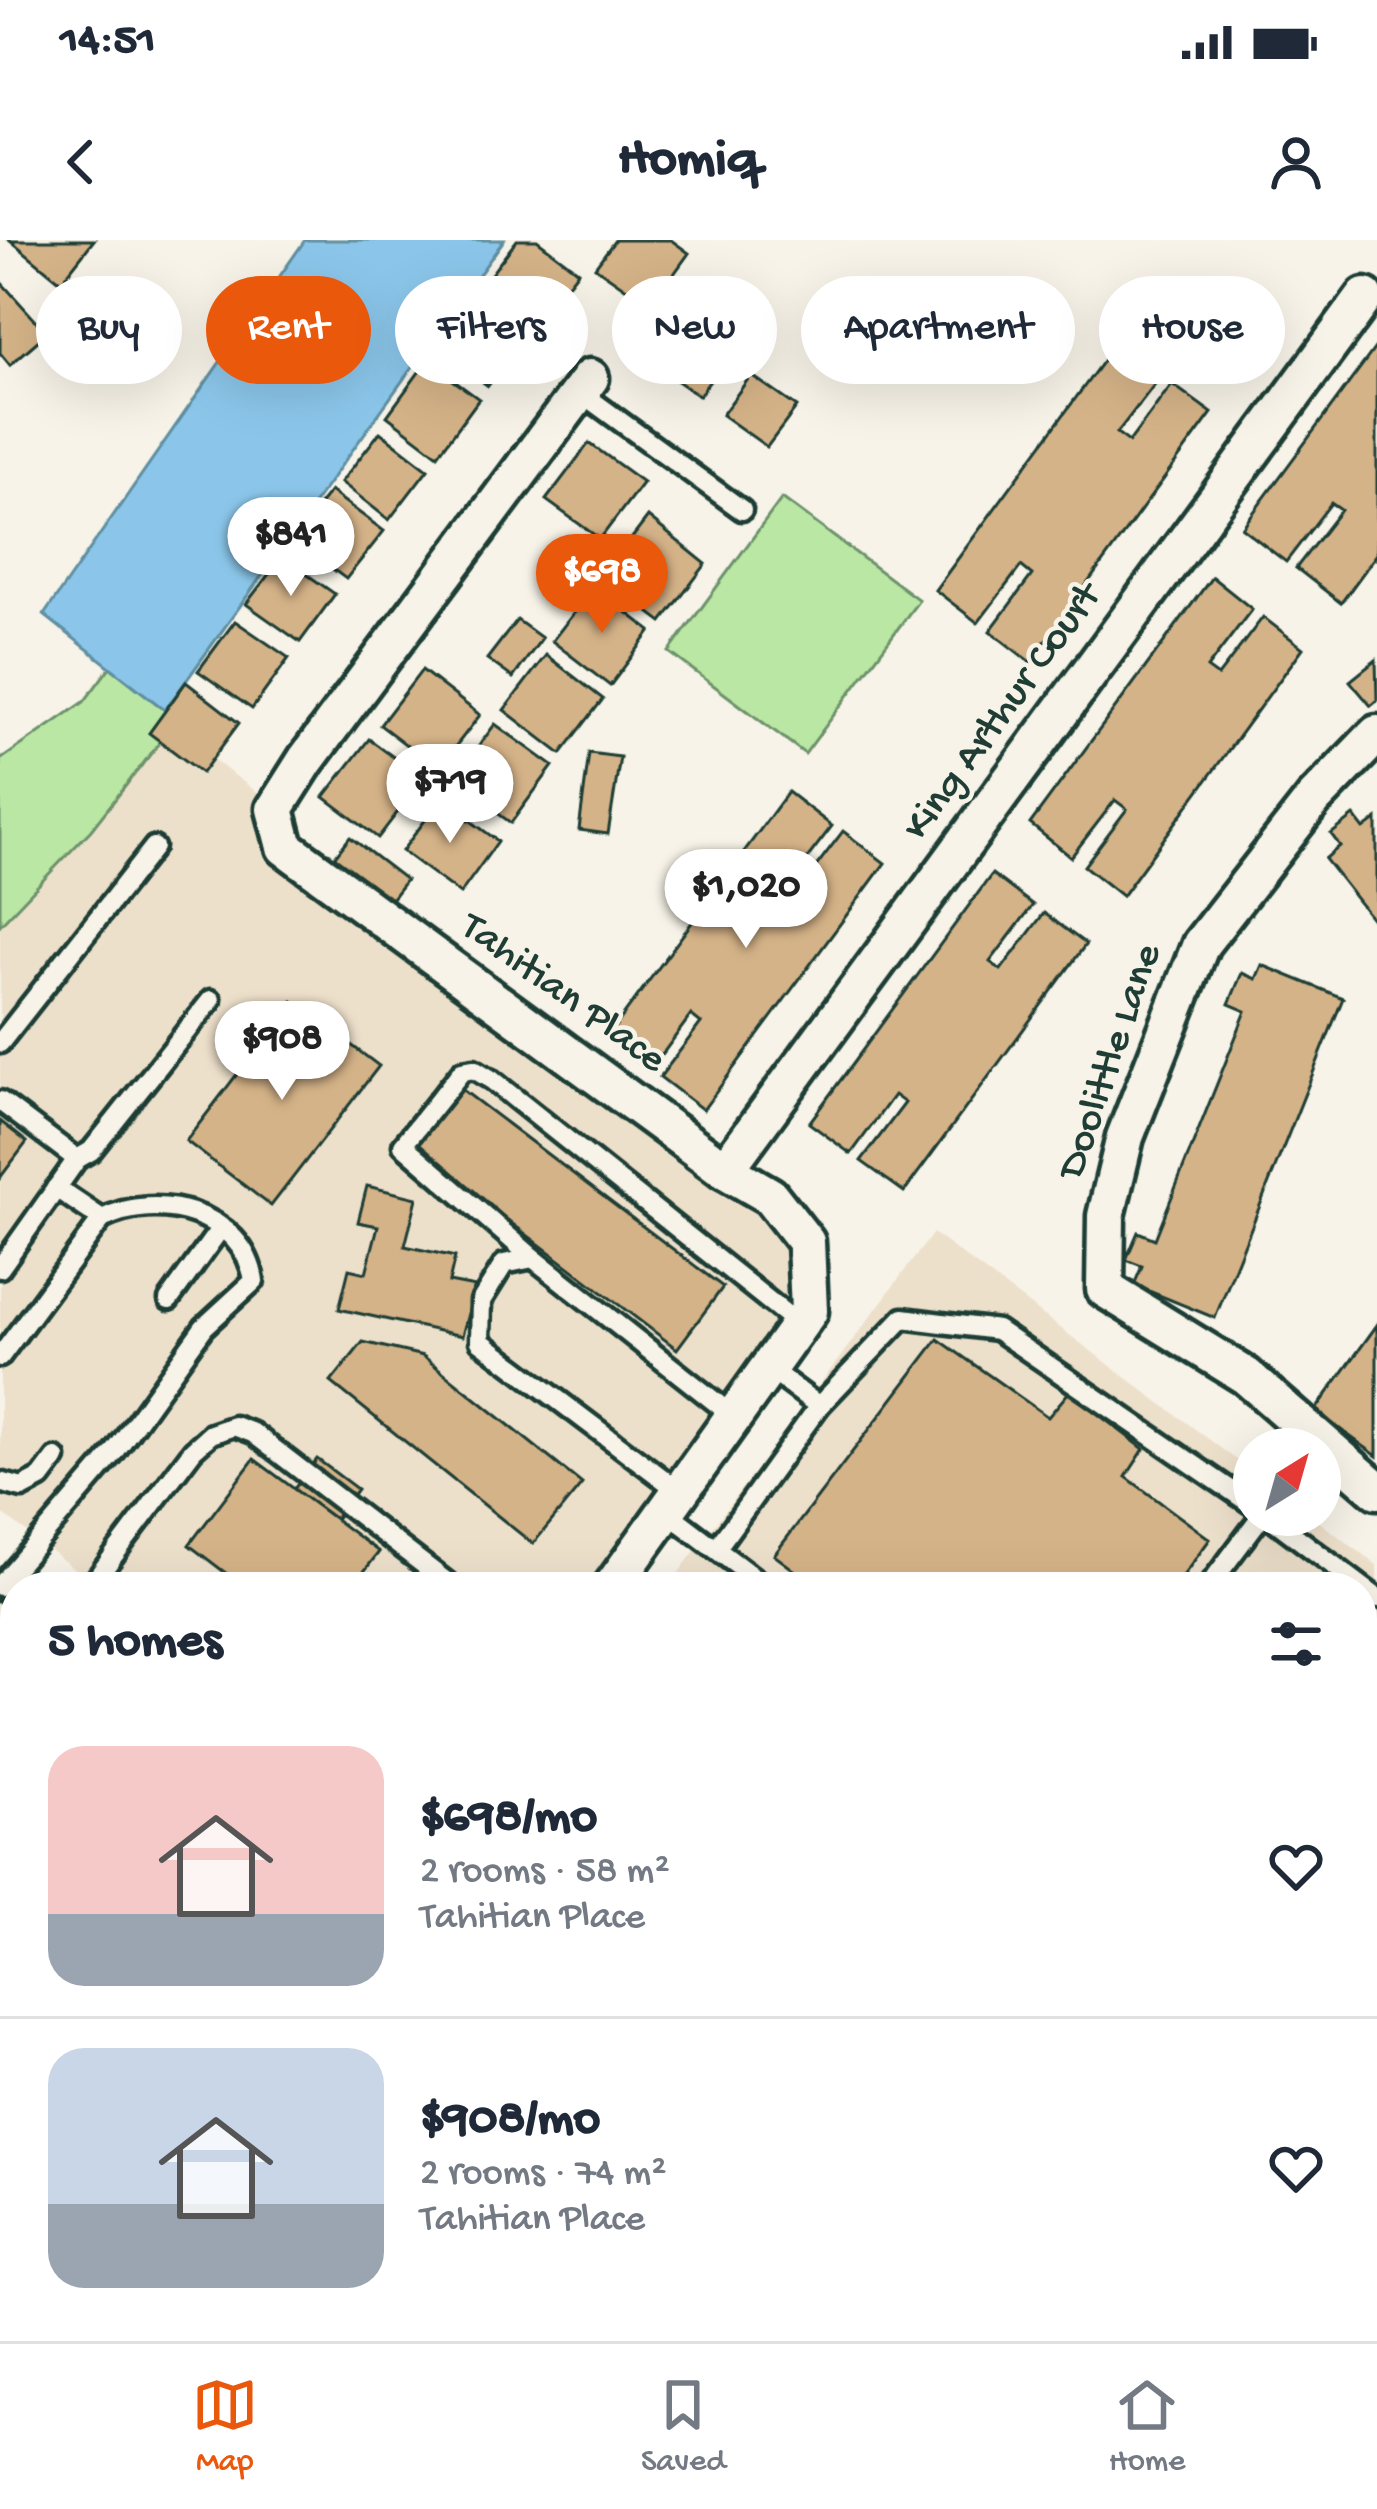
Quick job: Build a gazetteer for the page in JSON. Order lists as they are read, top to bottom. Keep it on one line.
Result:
{"streets":{"street":["King Arthur Court","Tahitian Place","Doolittle Lane"]},"crossings":[["King Arthur Court","Tahitian Place"]],"north":"top right","page":{"status":"14:51","header":"Homiq","chip":["Buy","Rent","Filters","New","Apartment","House"],"price":["$841","$698","$719","$1,020","$908"],"heading":"5 homes","list":[{"name":"$698/mo","note":"2 rooms · 58 m² · Tahitian Place"},{"name":"$908/mo","note":"2 rooms · 74 m² · Tahitian Place"}],"tabs":["Map","Saved","Home"]}}
